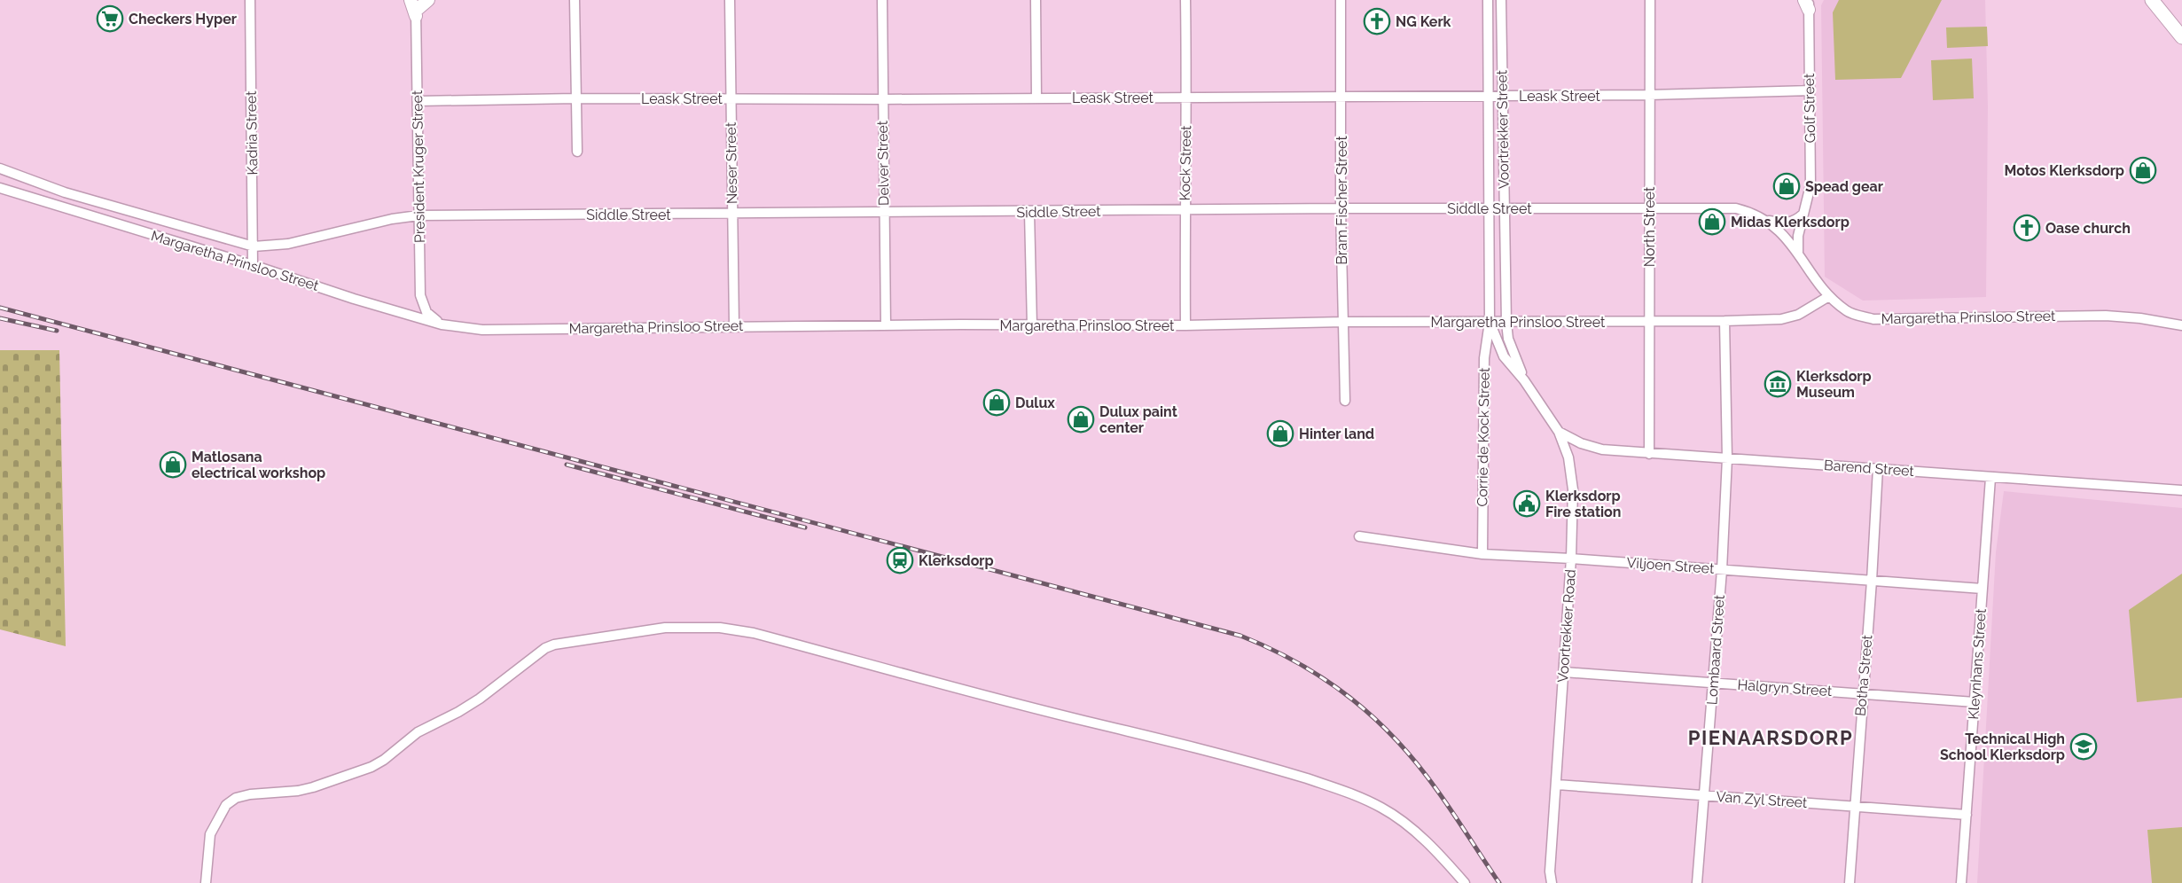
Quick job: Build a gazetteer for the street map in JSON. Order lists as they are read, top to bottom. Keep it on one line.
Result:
{"streets":{"street":["Leask Street","Golf Street","Voortrekker Street","Kadria Street","Neser Street","Delver Street","Kock Street","President Kruger Street","Bram Fischer Street","Siddle Street","North Street","Margaretha Prinsloo Street","Corrie de Kock Street","Barend Street","Viljoen Street","Voortrekker Road","Lombaard Street","Kleynhans Street","Botha Street","Halgryn Street","Van Zyl Street"]},"crossings":[["Leask Street","Golf Street"],["Leask Street","Voortrekker Street"],["Leask Street","Neser Street"],["Leask Street","Delver Street"],["Leask Street","Kock Street"],["Leask Street","President Kruger Street"],["Leask Street","Bram Fischer Street"],["Leask Street","North Street"],["Golf Street","Siddle Street"],["Voortrekker Street","Siddle Street"],["Voortrekker Street","Margaretha Prinsloo Street"],["Voortrekker Street","Corrie de Kock Street"],["Voortrekker Street","Voortrekker Road"],["Kadria Street","Siddle Street"],["Kadria Street","Margaretha Prinsloo Street"],["Neser Street","Siddle Street"],["Neser Street","Margaretha Prinsloo Street"],["Delver Street","Siddle Street"],["Delver Street","Margaretha Prinsloo Street"],["Kock Street","Siddle Street"],["Kock Street","Margaretha Prinsloo Street"],["President Kruger Street","Siddle Street"],["President Kruger Street","Margaretha Prinsloo Street"],["Bram Fischer Street","Siddle Street"],["Bram Fischer Street","Margaretha Prinsloo Street"],["Siddle Street","North Street"],["Siddle Street","Margaretha Prinsloo Street"],["North Street","Margaretha Prinsloo Street"],["North Street","Barend Street"],["Margaretha Prinsloo Street","Corrie de Kock Street"],["Margaretha Prinsloo Street","Voortrekker Road"],["Margaretha Prinsloo Street","Lombaard Street"],["Corrie de Kock Street","Viljoen Street"],["Corrie de Kock Street","Voortrekker Road"],["Barend Street","Voortrekker Road"],["Barend Street","Lombaard Street"],["Barend Street","Kleynhans Street"],["Barend Street","Botha Street"],["Viljoen Street","Voortrekker Road"],["Viljoen Street","Lombaard Street"],["Viljoen Street","Kleynhans Street"],["Viljoen Street","Botha Street"],["Voortrekker Road","Halgryn Street"],["Voortrekker Road","Van Zyl Street"],["Lombaard Street","Halgryn Street"],["Lombaard Street","Van Zyl Street"],["Kleynhans Street","Halgryn Street"],["Kleynhans Street","Van Zyl Street"],["Botha Street","Halgryn Street"],["Botha Street","Van Zyl Street"]],"districts":["PIENAARSDORP"],"places":{"supermarket":["Checkers Hyper"],"church":["NG Kerk","Oase church"],"shop":["Motos Klerksdorp","Spead gear","Midas Klerksdorp","Dulux","Dulux paint center","Hinter land","Matlosana electrical workshop"],"museum":["Klerksdorp Museum"],"public building":["Klerksdorp Fire station"],"station":["Klerksdorp"],"school or university":["Technical High School Klerksdorp"]}}
